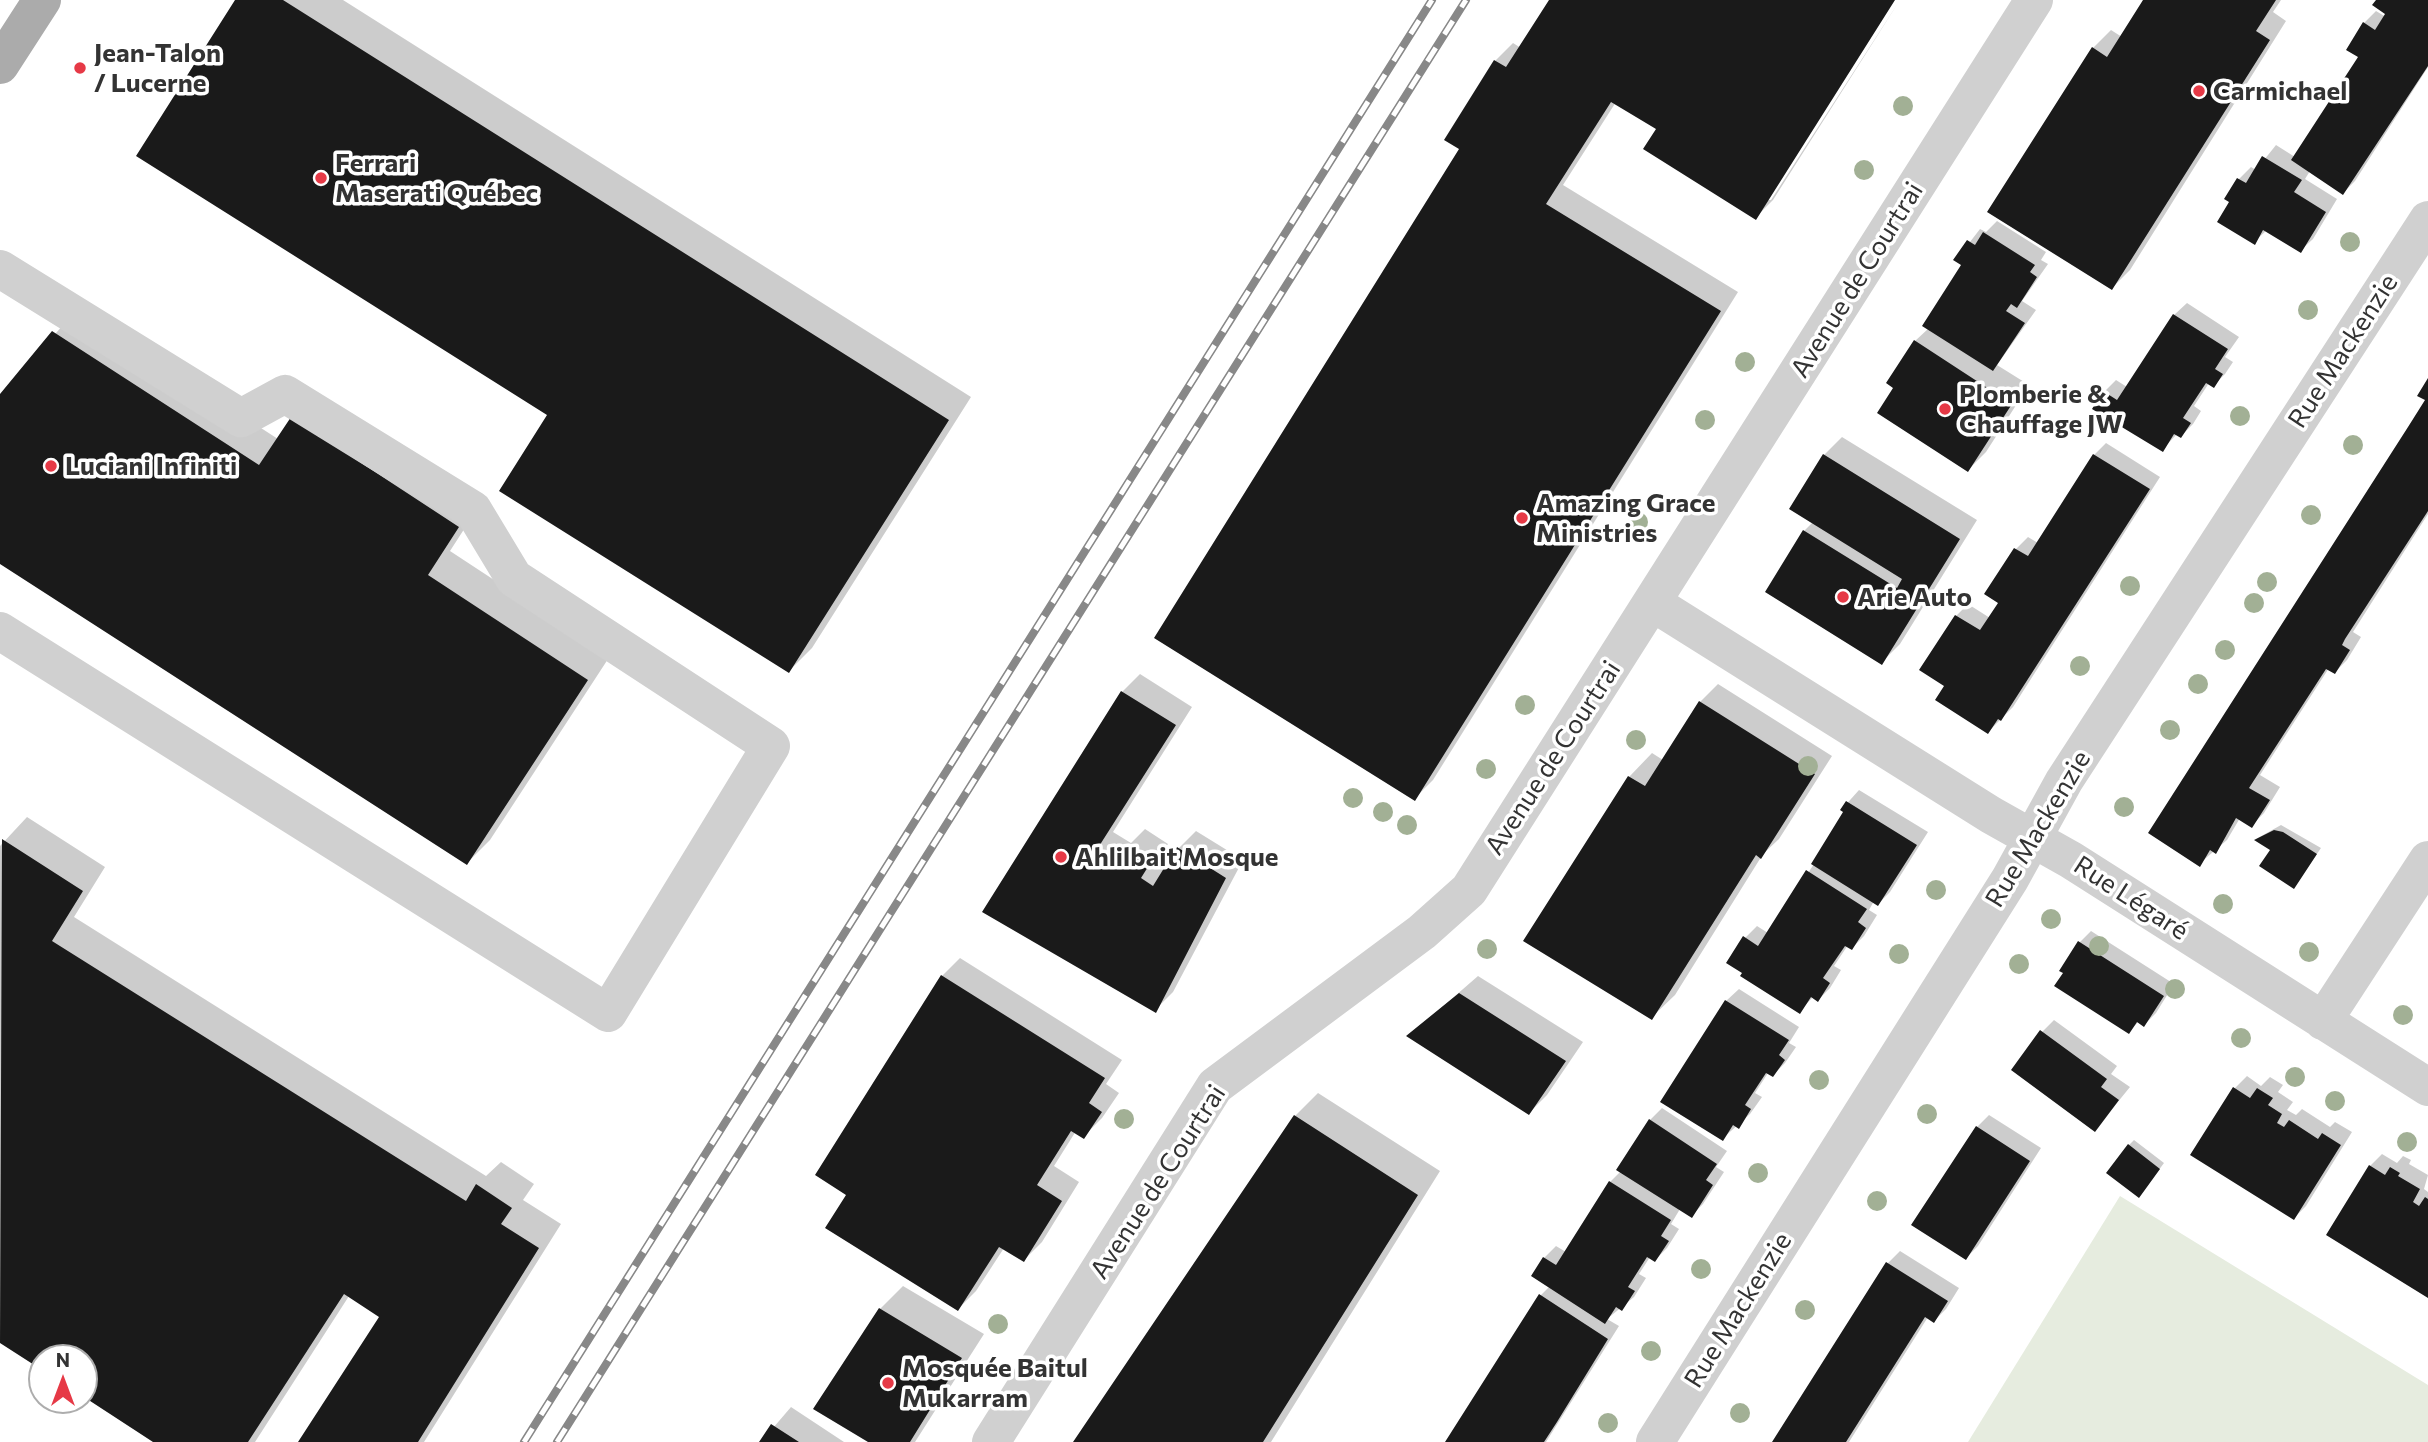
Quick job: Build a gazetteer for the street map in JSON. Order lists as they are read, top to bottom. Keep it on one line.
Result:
{"streets":{"street":["Avenue de Courtrai","Rue Mackenzie","Rue Légaré"]},"crossings":[["Avenue de Courtrai","Rue Légaré"],["Rue Mackenzie","Rue Légaré"]],"places":["Jean-Talon / Lucerne","Carmichael","Ferrari Maserati Québec","Plomberie & Chauffage JW","Luciani Infiniti","Amazing Grace Ministries","Arie Auto","Ahlilbait Mosque","Mosquée Baitul Mukarram"],"north":"top"}
